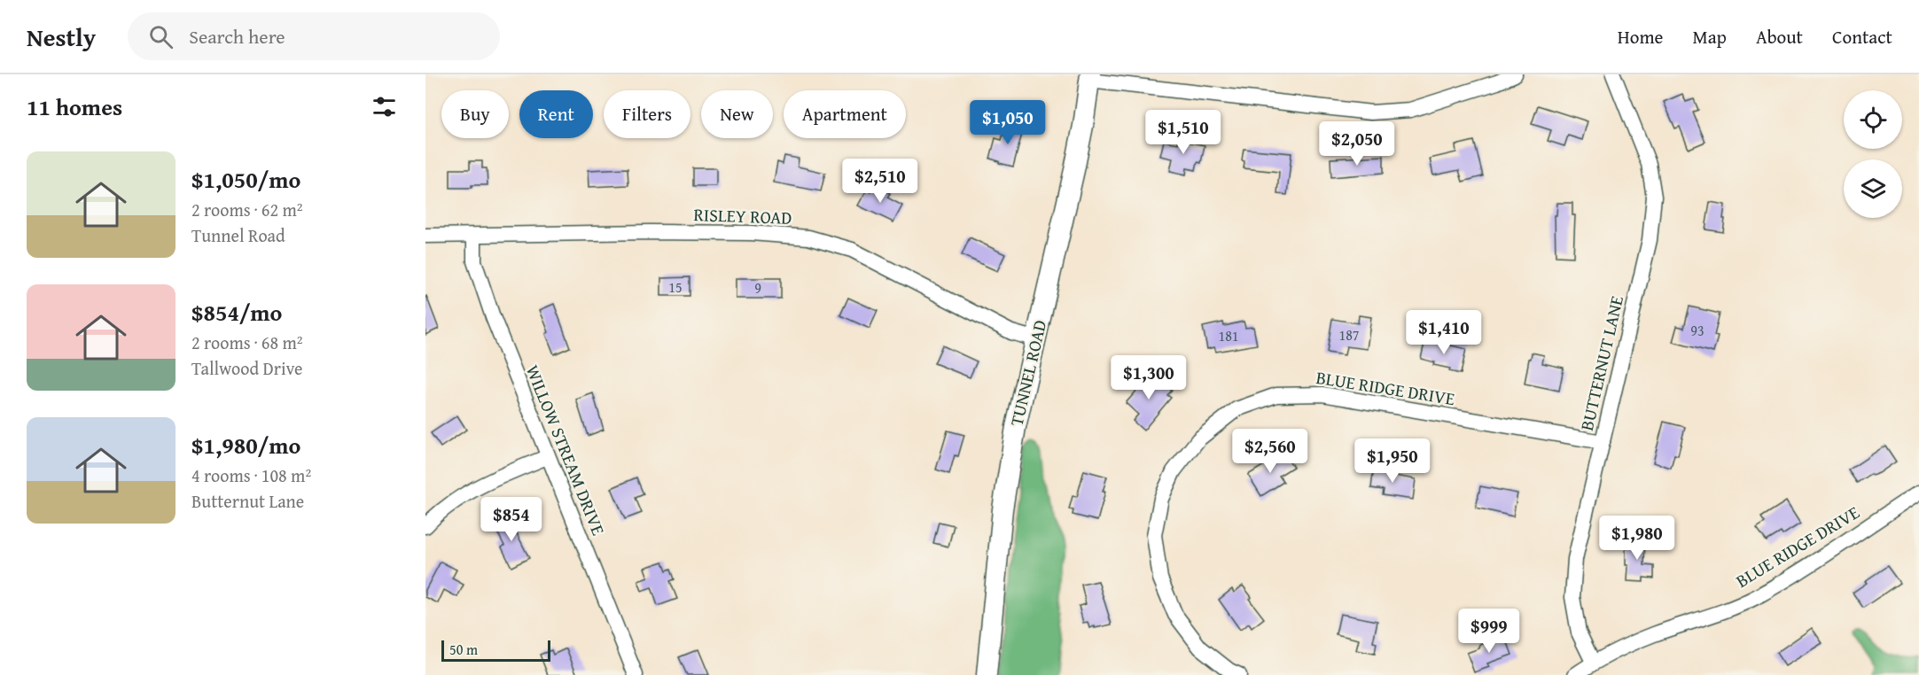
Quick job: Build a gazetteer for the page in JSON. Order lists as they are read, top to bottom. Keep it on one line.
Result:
{"streets":{"main road":["TUNNEL ROAD"],"street":["RISLEY ROAD","BUTTERNUT LANE","BLUE RIDGE DRIVE","WILLOW STREAM DRIVE"]},"crossings":[["RISLEY ROAD","TUNNEL ROAD"],["RISLEY ROAD","WILLOW STREAM DRIVE"],["BUTTERNUT LANE","BLUE RIDGE DRIVE"]],"house_numbers":["15","9","93","187","181"],"scale_bar":"50 m","page":{"header":"Nestly","search":"Search here","nav":["Home","Map","About","Contact"],"heading":"11 homes","chip":["Buy","Rent","Filters","New","Apartment"],"price":["$1,050","$1,510","$2,050","$2,510","$1,410","$1,300","$2,560","$1,950","$854","$1,980","$999"],"list":[{"name":"$1,050/mo","note":"2 rooms · 62 m² · Tunnel Road"},{"name":"$854/mo","note":"2 rooms · 68 m² · Tallwood Drive"},{"name":"$1,980/mo","note":"4 rooms · 108 m² · Butternut Lane"}],"scale":"50 m"}}
